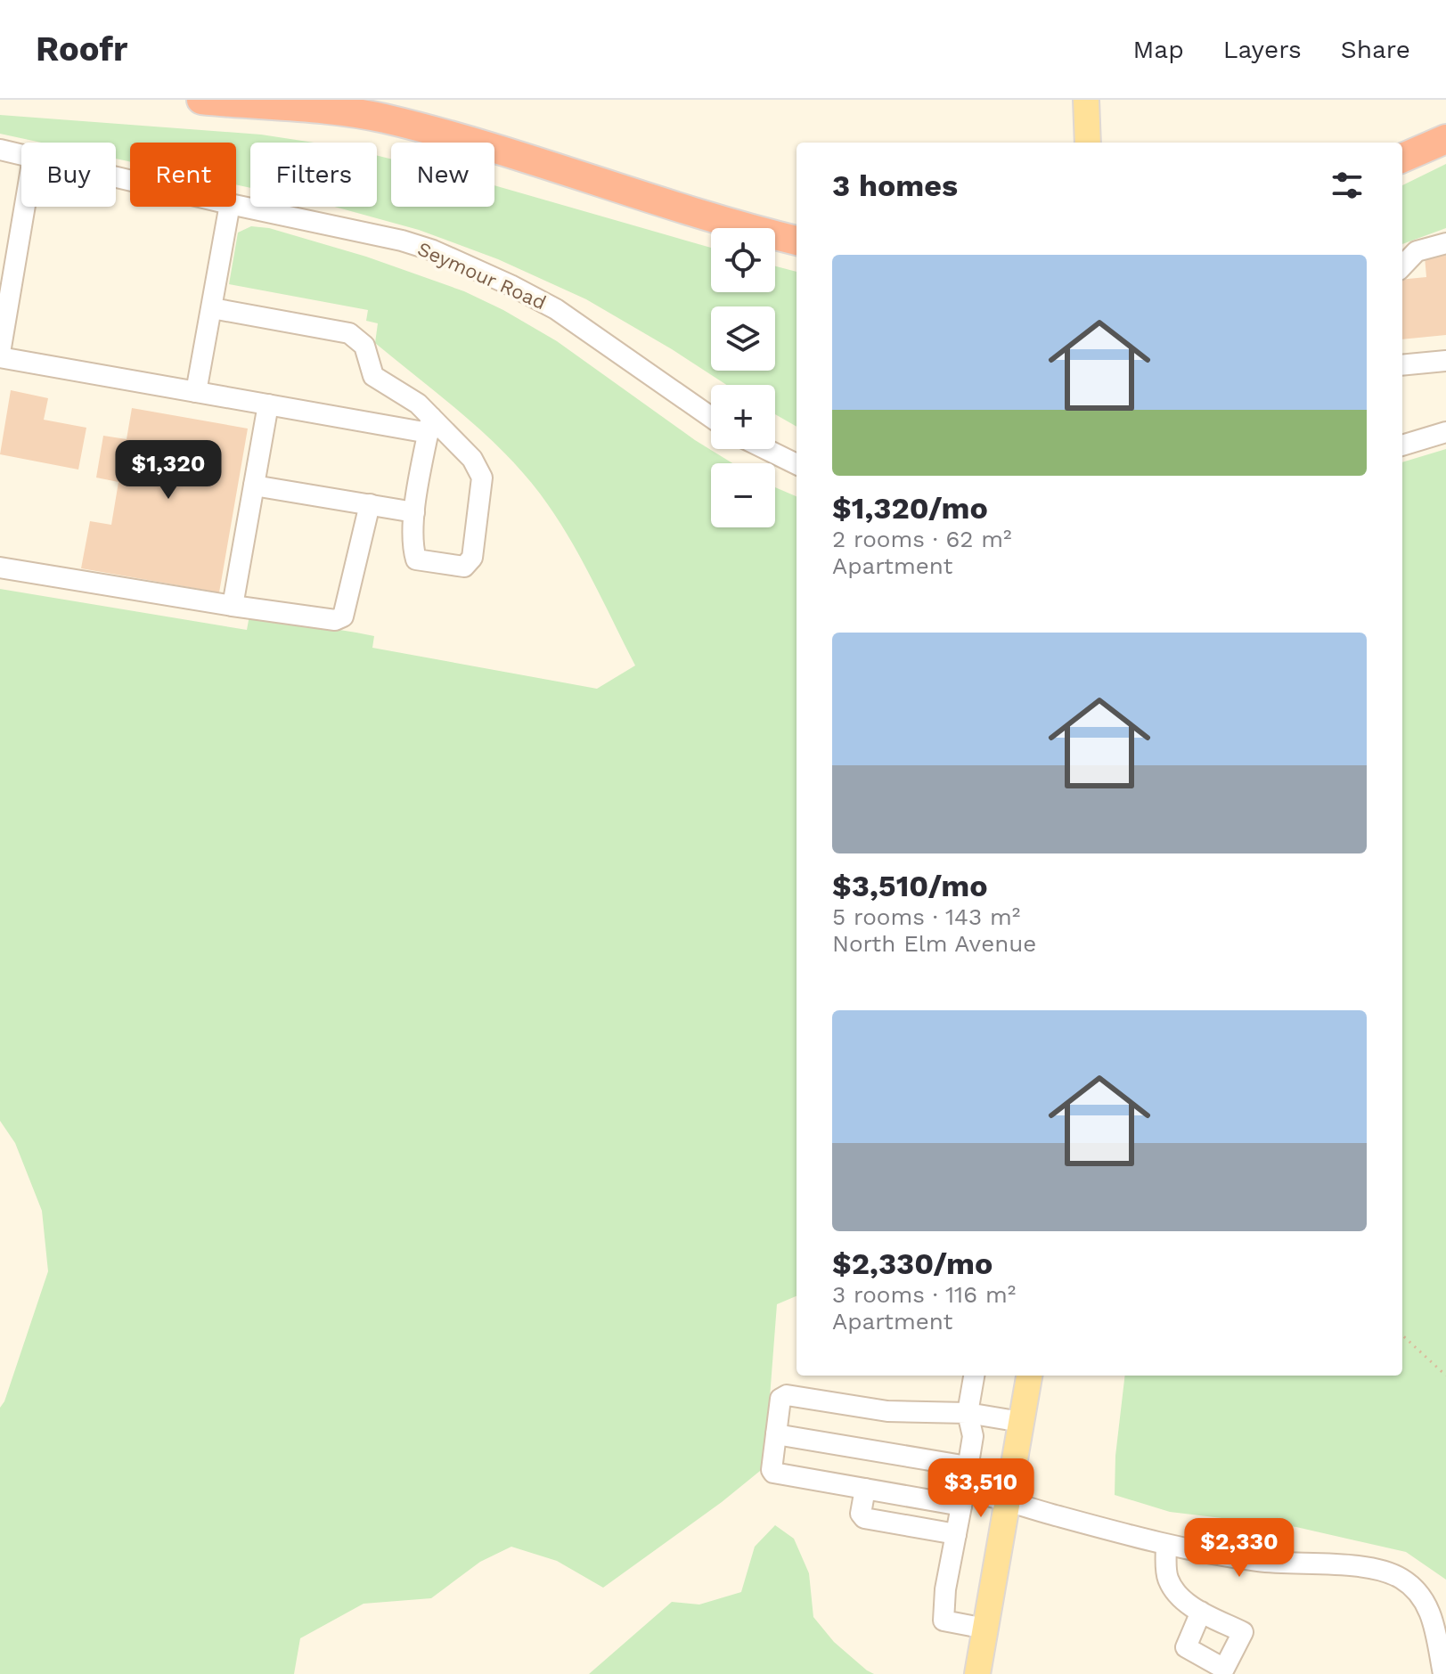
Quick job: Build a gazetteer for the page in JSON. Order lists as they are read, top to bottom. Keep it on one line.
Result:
{"streets":{"street":["Seymour Road"]},"page":{"header":"Roofr","nav":["Map","Layers","Share"],"chip":["Buy","Rent","Filters","New"],"heading":"3 homes","map_buttons":["+","−"],"list":[{"name":"$1,320/mo","note":"2 rooms · 62 m² · Apartment"},{"name":"$3,510/mo","note":"5 rooms · 143 m² · North Elm Avenue"},{"name":"$2,330/mo","note":"3 rooms · 116 m² · Apartment"}],"price":["$1,320","$3,510","$2,330"]}}
